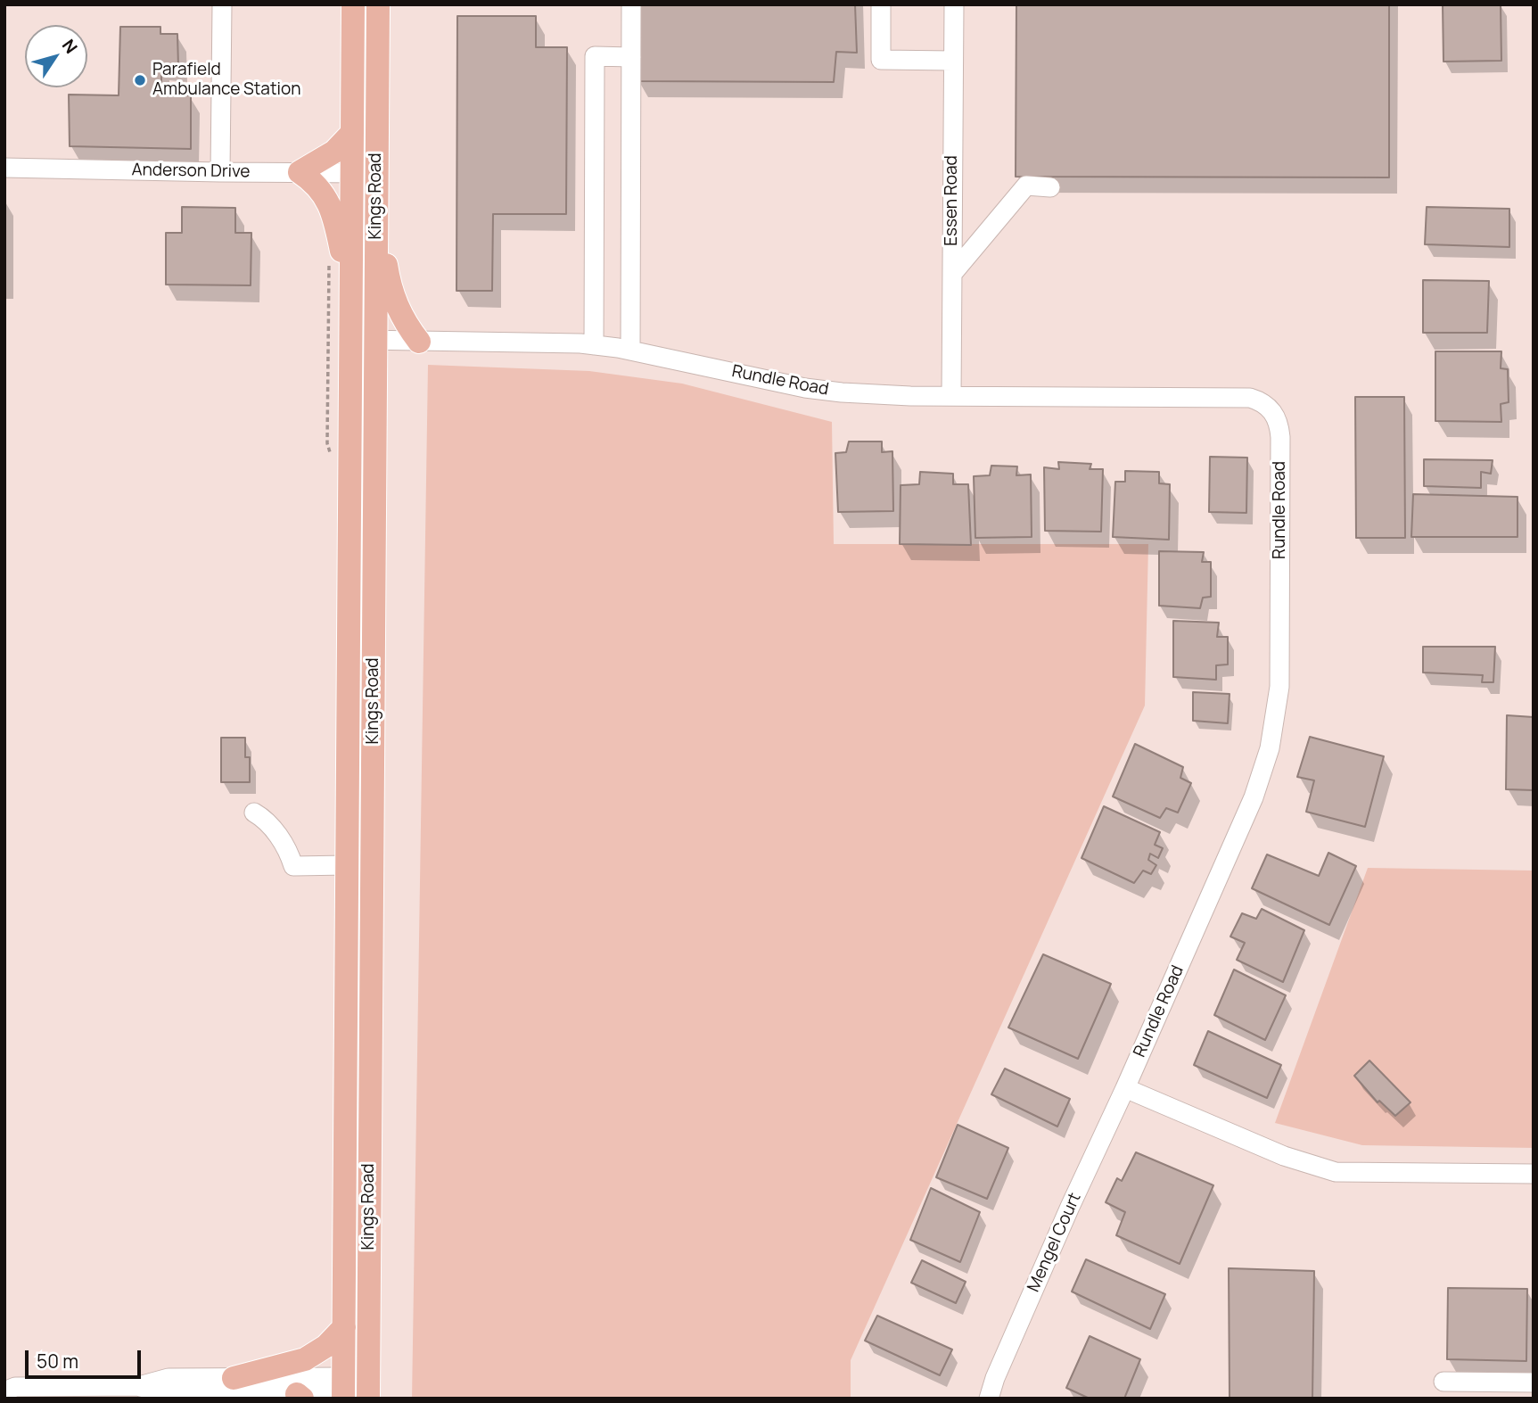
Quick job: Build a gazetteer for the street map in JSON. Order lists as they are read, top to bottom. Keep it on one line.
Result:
{"streets":{"main road":["Kings Road"],"street":["Anderson Drive","Essen Road","Rundle Road","Mengel Court"]},"crossings":[["Anderson Drive","Kings Road"],["Kings Road","Rundle Road"],["Essen Road","Rundle Road"],["Rundle Road","Mengel Court"]],"places":["Parafield Ambulance Station"],"scale_bar":"50 m","north":"top right"}
